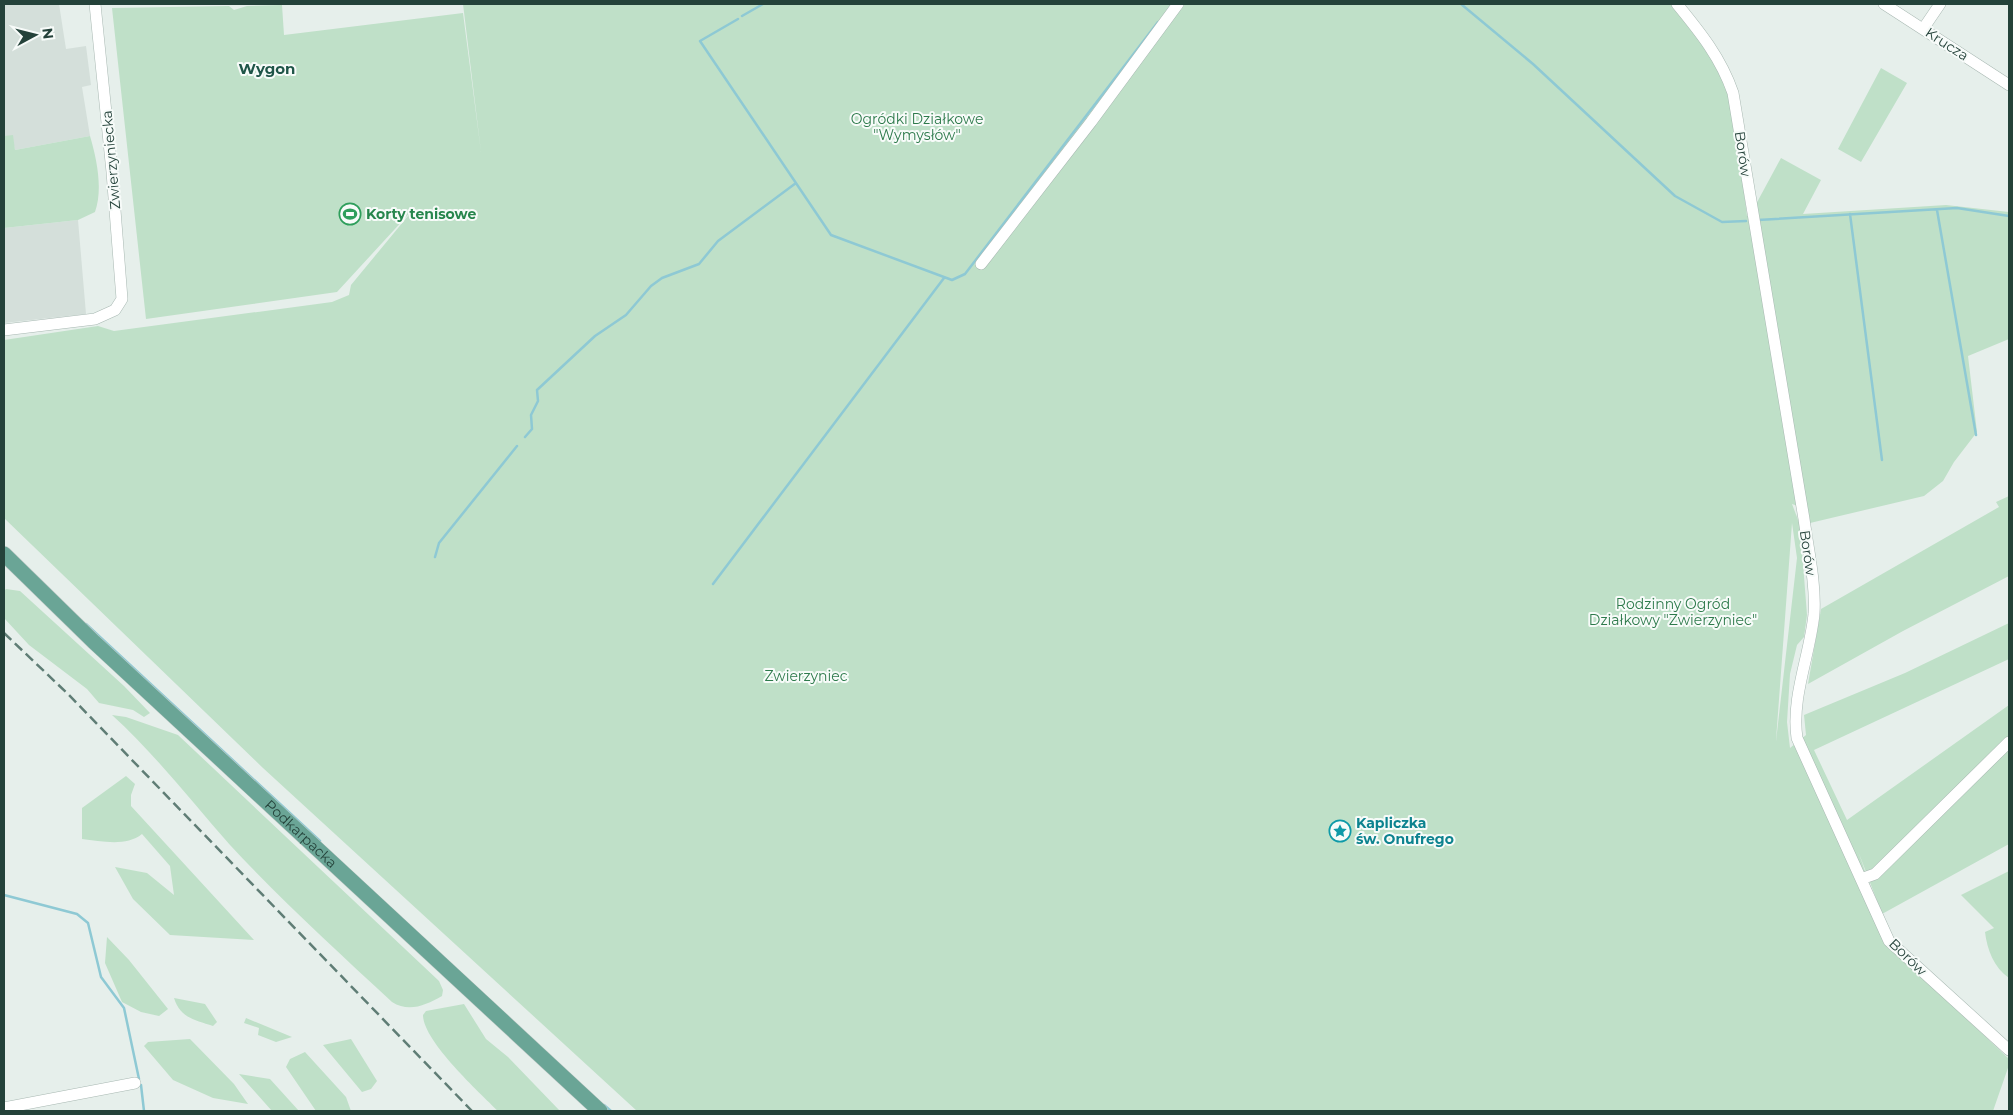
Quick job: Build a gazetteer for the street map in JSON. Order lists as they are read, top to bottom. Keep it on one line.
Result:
{"streets":{"main road":["Podkarpacka"],"street":["Krucza","Borów","Zwierzyniecka"]},"districts":["Wygon"],"parks":["Ogródki Działkowe \"Wymysłów\"","Rodzinny Ogród Działkowy \"Zwierzyniec\"","Zwierzyniec"],"places":{"sports":["Korty tenisowe"],"place":["Kapliczka św. Onufrego"]},"north":"right"}
